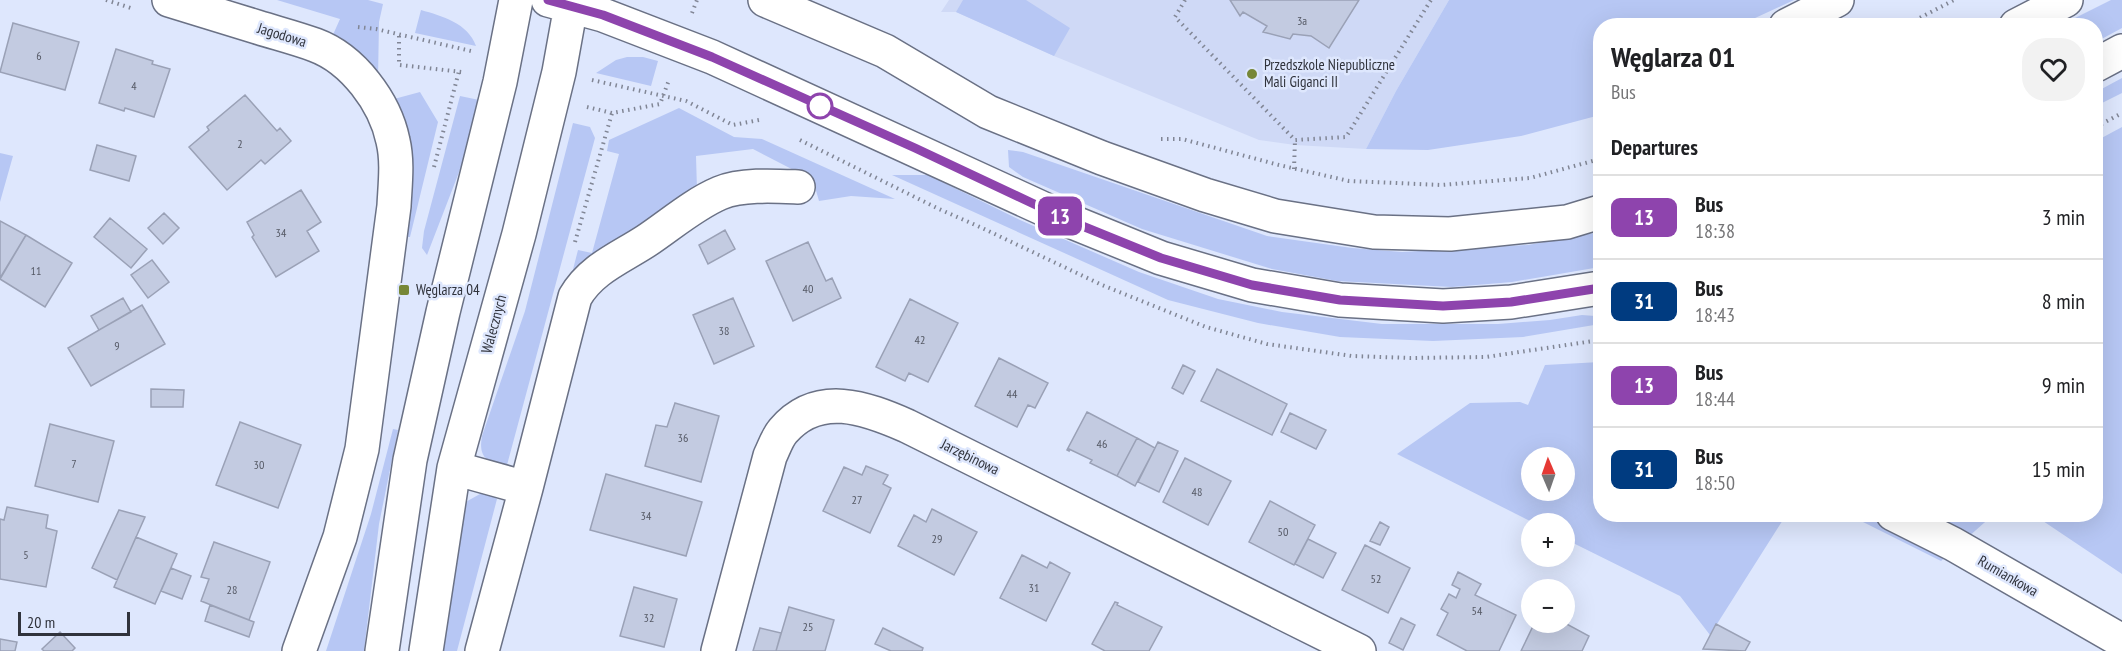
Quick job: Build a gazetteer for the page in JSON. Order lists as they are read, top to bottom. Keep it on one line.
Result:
{"streets":{"street":["Jagodowa","Walecznych","Jarzębinowa","Rumiankowa"]},"places":{"other":["Przedszkole Niepubliczne Mali Giganci II"],"transit":["Węglarza 04"]},"lines":["bus line 13"],"house_numbers":["3a","6","4","2","34","11","40","38","42","9","44","36","46","7","30","48","27","34","50","29","5","52","31","28","54","32","25"],"scale_bar":"20 m","north":"top","page":{"on_map":"13","heading":[["Węglarza 01","Bus"],"Departures"],"list":[{"mark":"13","name":"Bus","note":"18:38","value":"3 min"},{"mark":"31","name":"Bus","note":"18:43","value":"8 min"},{"mark":"13","name":"Bus","note":"18:44","value":"9 min"},{"mark":"31","name":"Bus","note":"18:50","value":"15 min"}],"map_buttons":["+","−"],"scale":"20 m"}}
